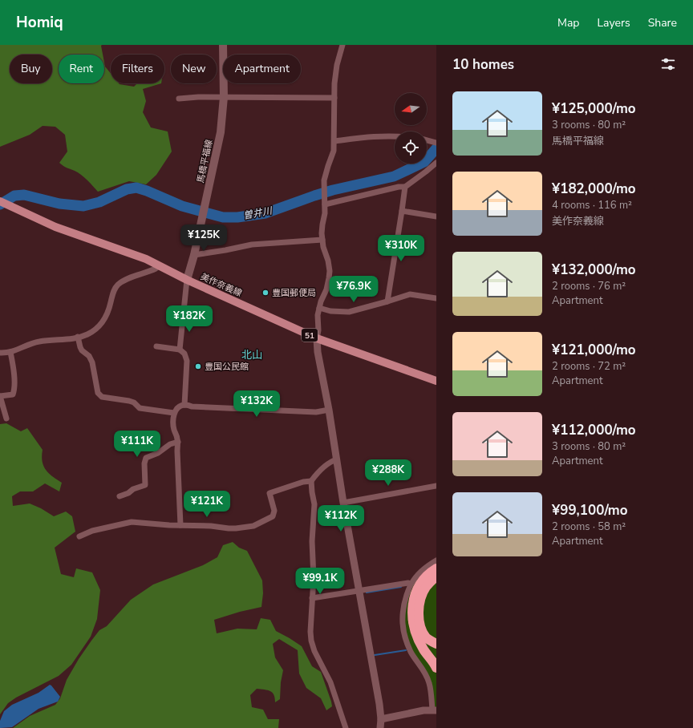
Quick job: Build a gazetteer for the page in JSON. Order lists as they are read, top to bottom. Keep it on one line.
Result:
{"streets":{"main road":["馬橋平福線","美作奈義線","51"]},"crossings":[["馬橋平福線","美作奈義線"]],"districts":["北山"],"water":["曽井川"],"places":["豊国郵便局","豊国公民館"],"north":"left","page":{"header":"Homiq","nav":["Map","Layers","Share"],"heading":"10 homes","chip":["Buy","Rent","Filters","New","Apartment"],"list":[{"name":"¥125,000/mo","note":"3 rooms · 80 m² · 馬橋平福線"},{"name":"¥182,000/mo","note":"4 rooms · 116 m² · 美作奈義線"},{"name":"¥132,000/mo","note":"2 rooms · 76 m² · Apartment"},{"name":"¥121,000/mo","note":"2 rooms · 72 m² · Apartment"},{"name":"¥112,000/mo","note":"3 rooms · 80 m² · Apartment"},{"name":"¥99,100/mo","note":"2 rooms · 58 m² · Apartment"}],"price":["¥125K","¥310K","¥76.9K","¥182K","¥132K","¥111K","¥288K","¥121K","¥112K","¥99.1K"]}}
